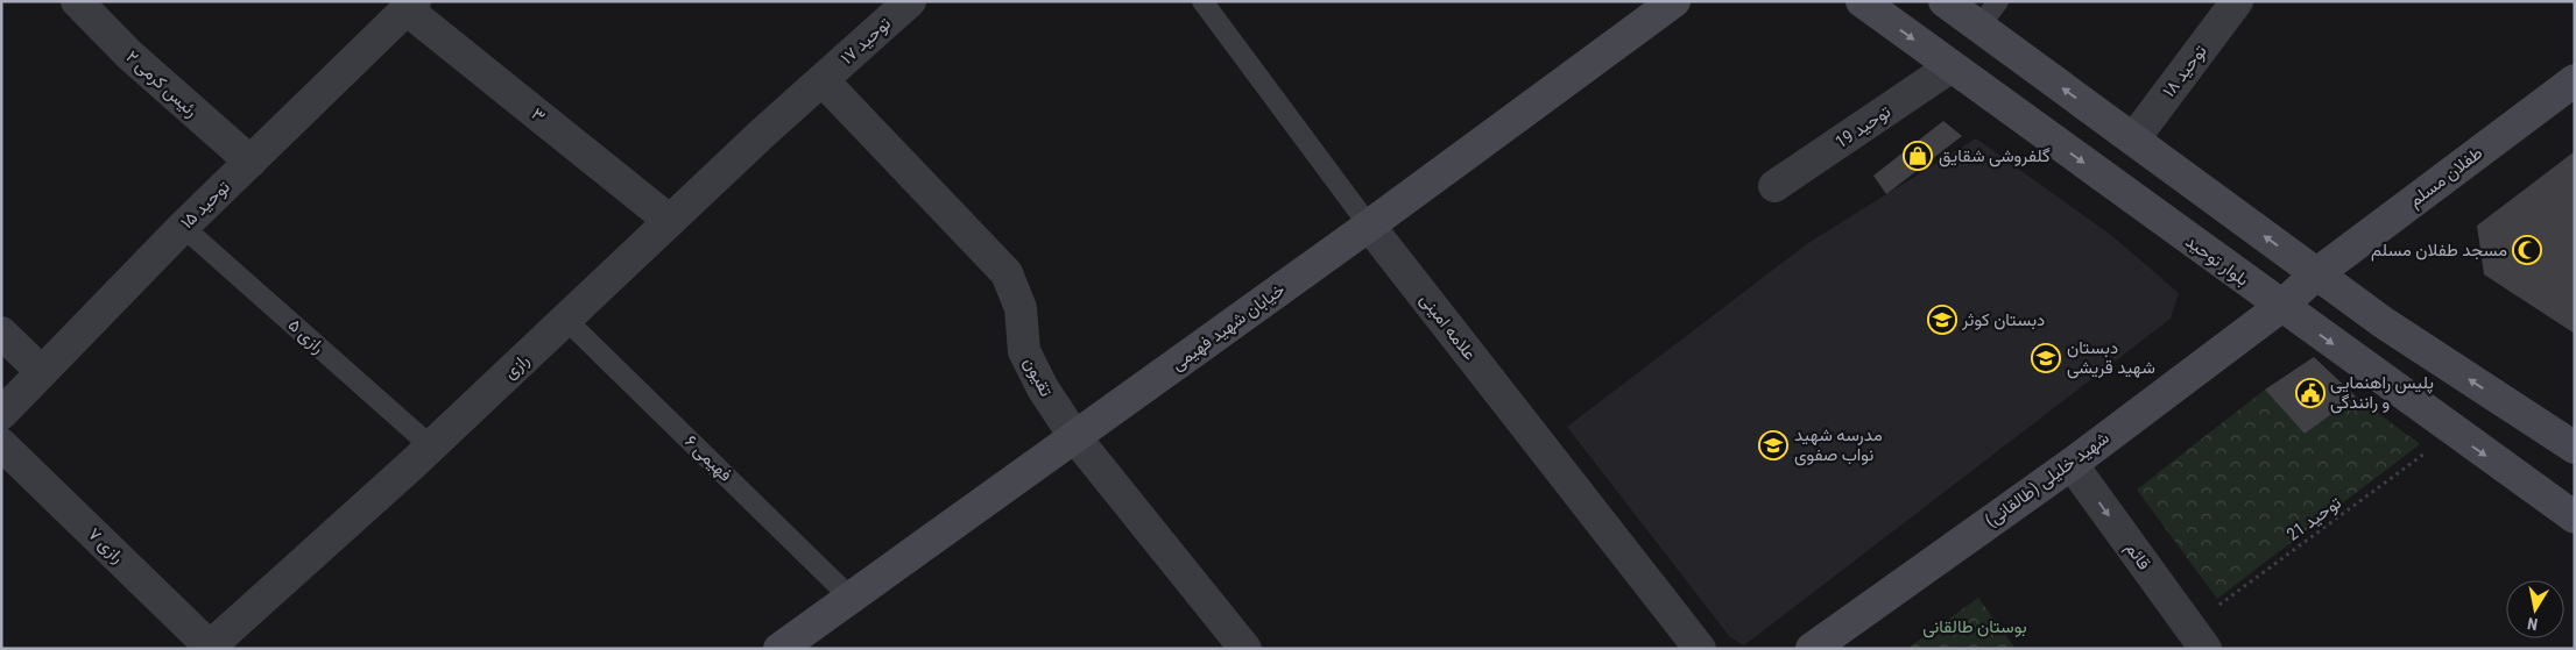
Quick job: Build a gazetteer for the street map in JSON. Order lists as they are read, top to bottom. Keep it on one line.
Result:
{"streets":{"street":["توحید ۱۷","توحید ۱۸","رئیس کرمی ۲","۳","توحید 19","طفلان مسلم","توحید ۱۵","بلوار توحید","خیابان شهید فهیمی","علامه امینی","رازی","تقیون","شهید خلیلی (طالقانی)","رازی ۷","قائم"],"lane":["رازی ۵","فهیمی ۶"],"path":["توحید 21"]},"crossings":[["توحید ۱۷","رازی"],["توحید ۱۷","تقیون"],["رئیس کرمی ۲","توحید ۱۵"],["۳","توحید ۱۵"],["۳","رازی"],["توحید 19","بلوار توحید"],["طفلان مسلم","بلوار توحید"],["طفلان مسلم","شهید خلیلی (طالقانی)"],["توحید ۱۵","رازی ۵"],["بلوار توحید","شهید خلیلی (طالقانی)"],["بلوار توحید","توحید 21"],["خیابان شهید فهیمی","علامه امینی"],["خیابان شهید فهیمی","تقیون"],["خیابان شهید فهیمی","فهیمی ۶"],["رازی ۵","رازی"],["رازی","تقیون"],["رازی","فهیمی ۶"],["رازی","رازی ۷"],["شهید خلیلی (طالقانی)","قائم"],["توحید 21","قائم"]],"one_way":["قائم"],"parks":["بوستان طالقانی"],"places":{"shop":["گلفروشی شقایق"],"mosque":["مسجد طفلان مسلم"],"school or university":["دبستان کوثر","دبستان شهید قریشی","مدرسه شهید نواب صفوی"],"public building":["پلیس راهنمایی و رانندگی"]},"north":"bottom"}
